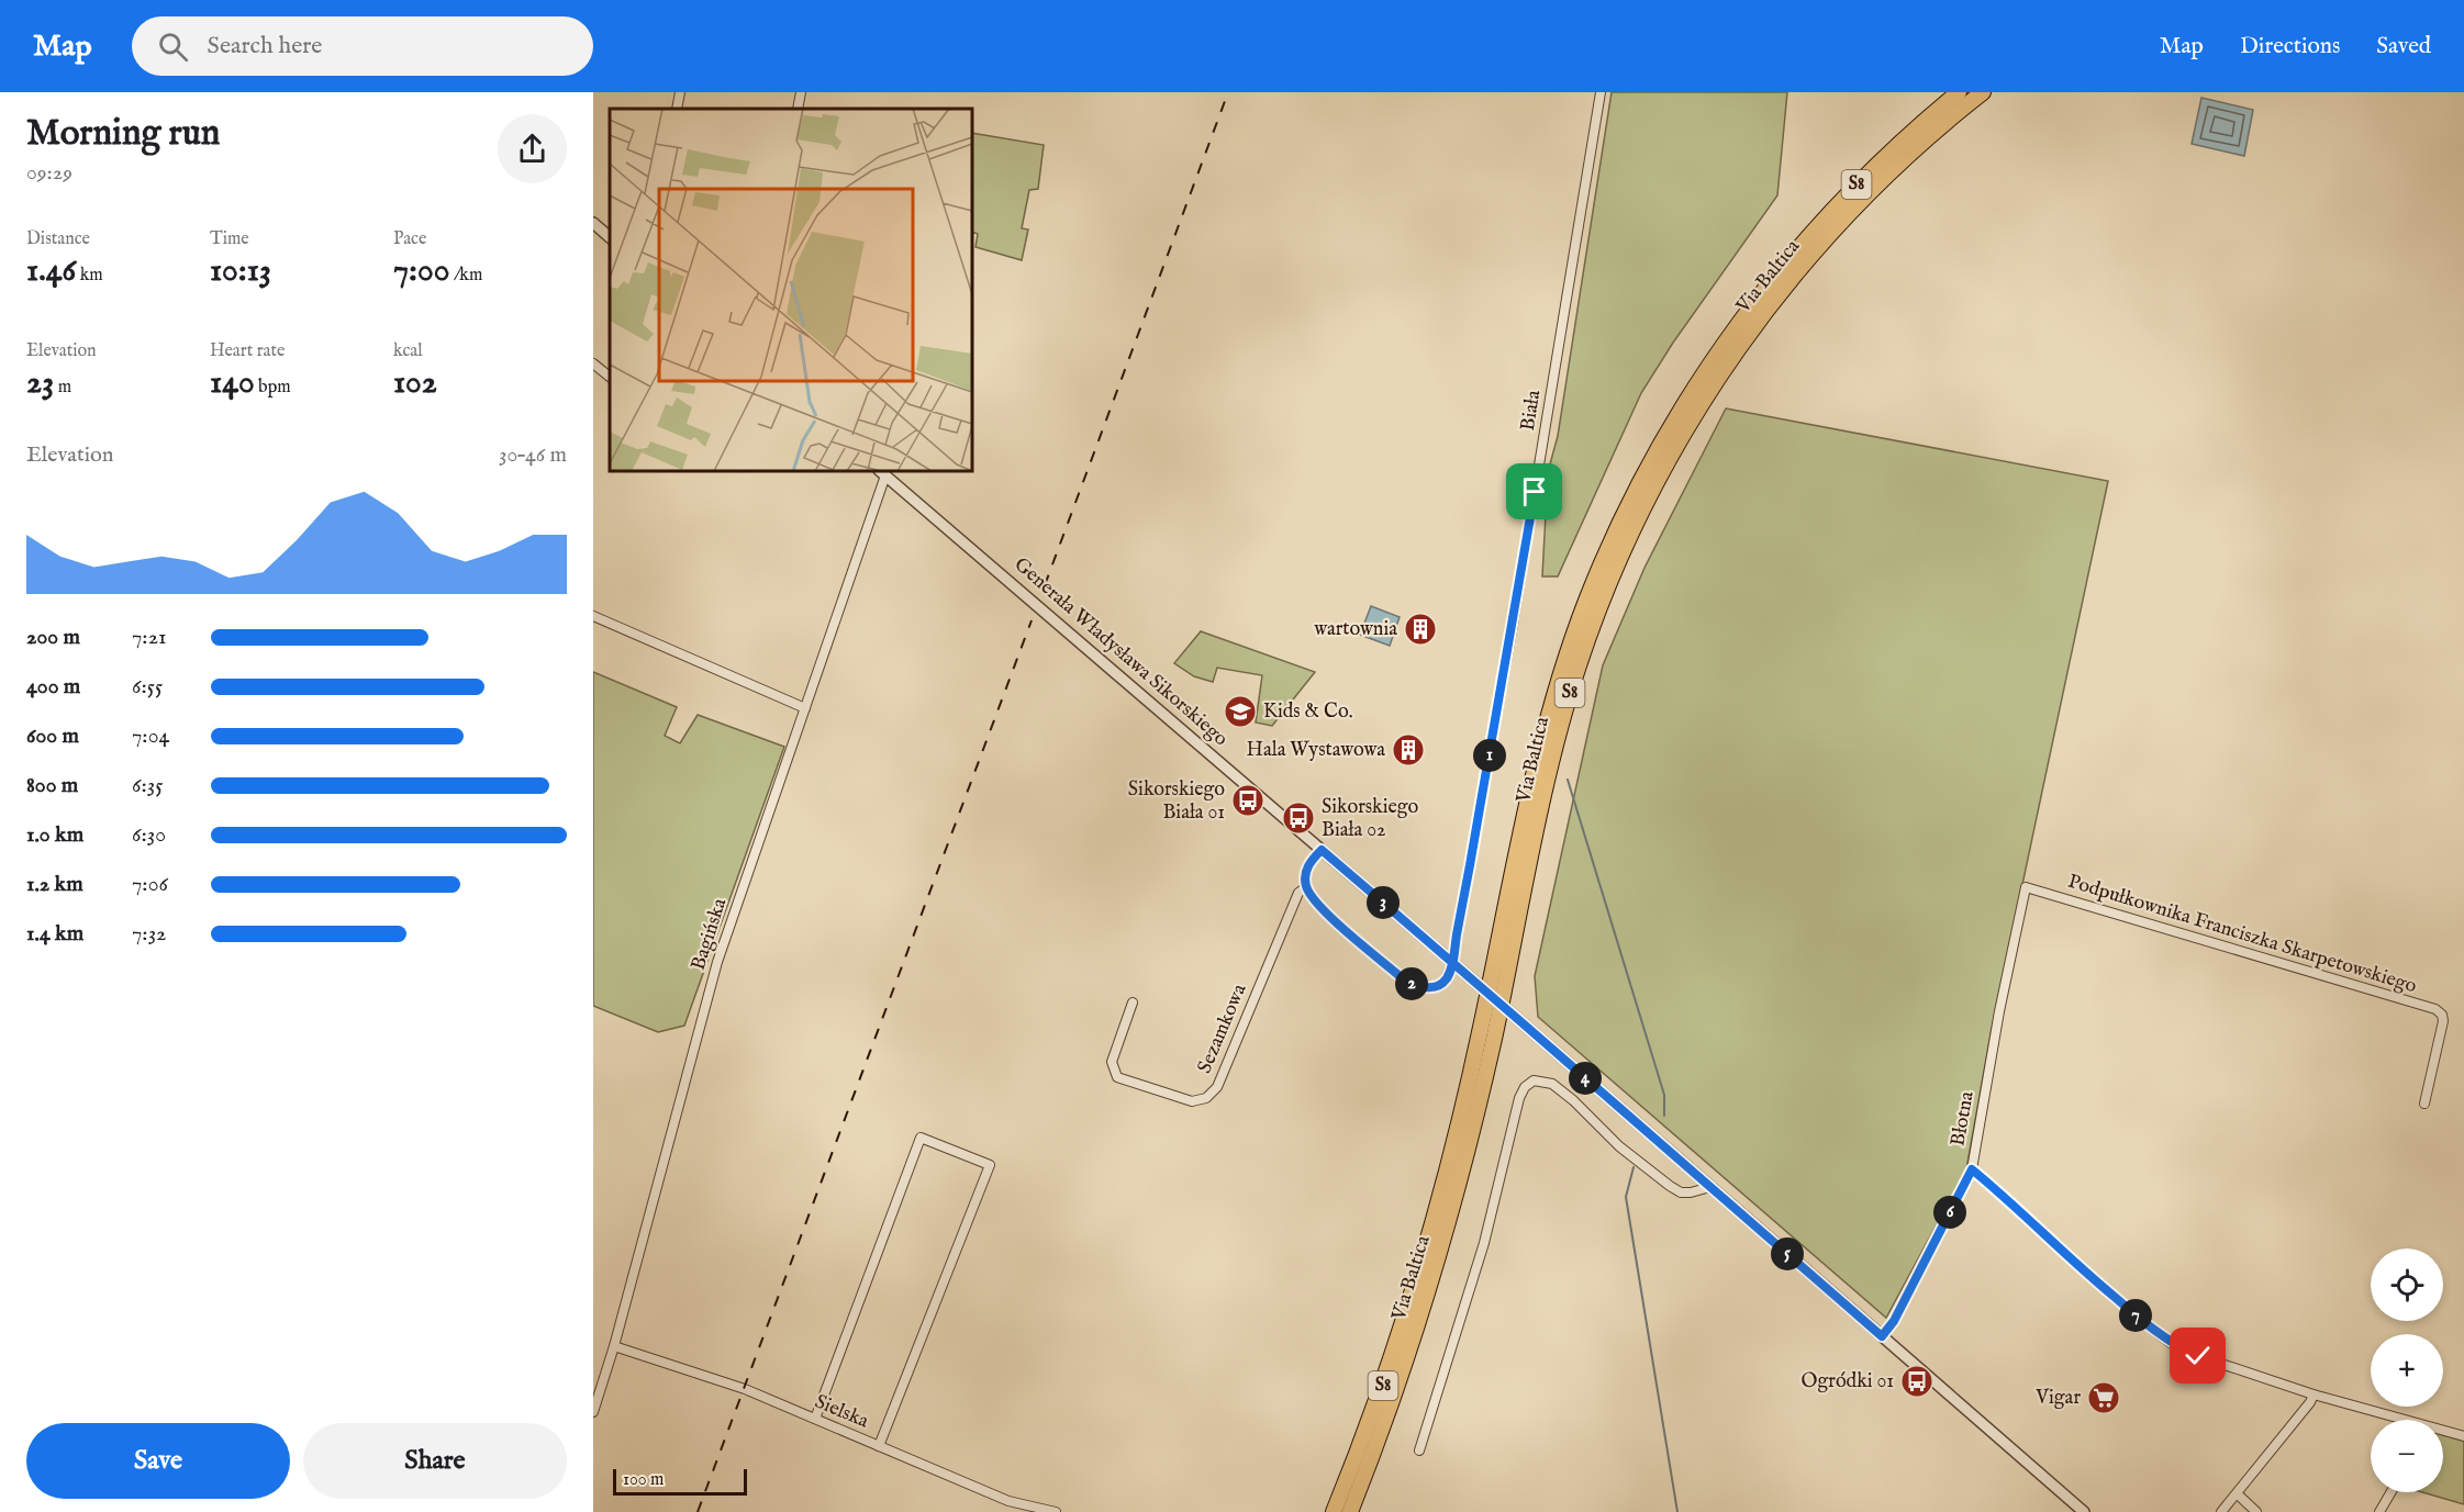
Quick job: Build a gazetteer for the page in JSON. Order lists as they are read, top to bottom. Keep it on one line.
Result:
{"streets":{"highway":["S8","Via Baltica"],"street":["Biała","Generała Władysława Sikorskiego","Bagińska","Podpułkownika Franciszka Skarpetowskiego","Sezamkowa","Błotna","Sielska"]},"crossings":[["Biała","Sezamkowa"],["Generała Władysława Sikorskiego","Bagińska"],["Generała Władysława Sikorskiego","Błotna"],["Bagińska","Sielska"],["Podpułkownika Franciszka Skarpetowskiego","Błotna"]],"places":{"building":["wartownia","Hala Wystawowa"],"school or university":["Kids & Co."],"bus stop":["Sikorskiego Biała 01","Sikorskiego Biała 02","Ogródki 01"],"supermarket":["Vigar"]},"scale_bar":"100 m","page":{"header":"Map","search":"Search here","nav":["Map","Directions","Saved"],"heading":["Morning run","09:29"],"stats":[["Distance","1.46 km"],["Time","10:13"],["Pace","7:00 /km"],["Elevation","23 m"],["Heart rate","140 bpm"],["kcal","102"]],"chart":["Elevation","30–46 m"],"list":[{"name":"200 m","note":"7:21"},{"name":"400 m","note":"6:55"},{"name":"600 m","note":"7:04"},{"name":"800 m","note":"6:35"},{"name":"1.0 km","note":"6:30"},{"name":"1.2 km","note":"7:06"},{"name":"1.4 km","note":"7:32"}],"pins":["1","3","2","4","6","5","7"],"map_buttons":["+","−"],"buttons":["Save","Share"],"scale":"100 m"}}
